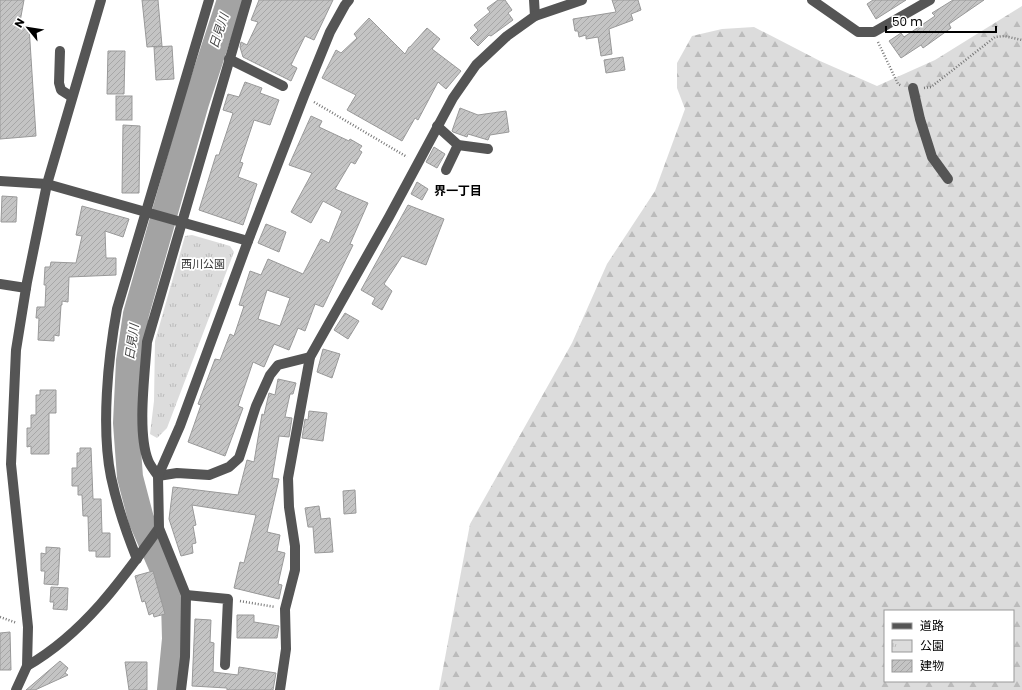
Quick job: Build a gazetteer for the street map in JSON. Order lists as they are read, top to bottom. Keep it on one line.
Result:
{"districts":["界一丁目"],"water":["日見川"],"parks":["西川公園"],"legend":["道路","公園","建物"],"scale_bar":"50 m","north":"top left"}
